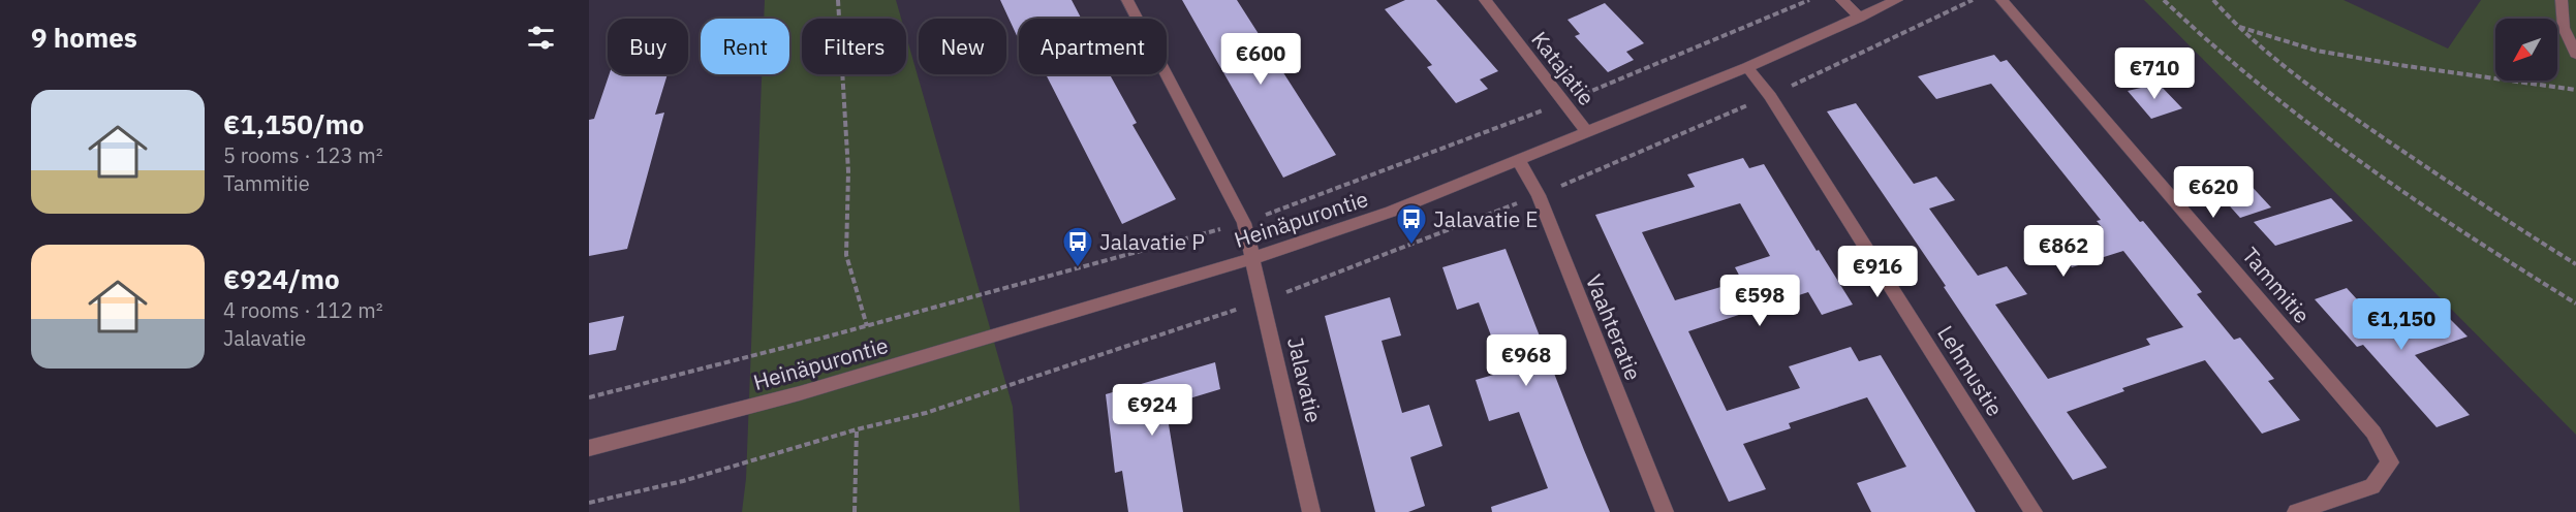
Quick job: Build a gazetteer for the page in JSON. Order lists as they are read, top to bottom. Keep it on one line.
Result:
{"streets":{"street":["Katajatie","Heinäpurontie","Tammitie","Vaahteratie","Lehmustie","Jalavatie"]},"crossings":[["Katajatie","Heinäpurontie"],["Heinäpurontie","Vaahteratie"],["Heinäpurontie","Lehmustie"],["Heinäpurontie","Jalavatie"]],"places":{"bus stop":["Jalavatie E","Jalavatie P"]},"north":"bottom left","page":{"heading":"9 homes","chip":["Buy","Rent","Filters","New","Apartment"],"price":["€600","€710","€620","€862","€916","€598","€1,150","€968","€924"],"list":[{"name":"€1,150/mo","note":"5 rooms · 123 m² · Tammitie"},{"name":"€924/mo","note":"4 rooms · 112 m² · Jalavatie"}]}}
